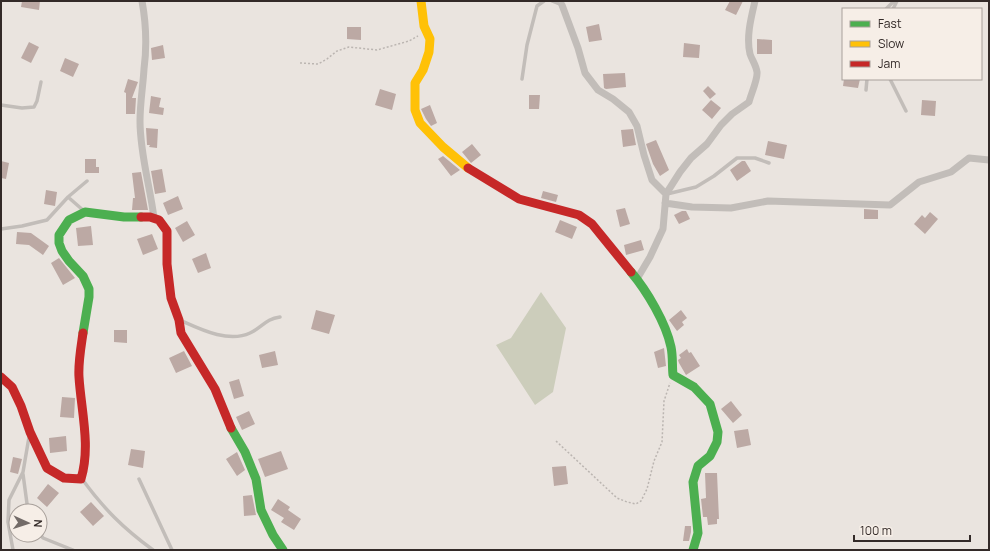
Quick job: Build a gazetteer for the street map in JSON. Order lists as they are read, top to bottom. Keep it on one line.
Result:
{"legend":["Fast","Slow","Jam"],"scale_bar":"100 m","north":"right"}
